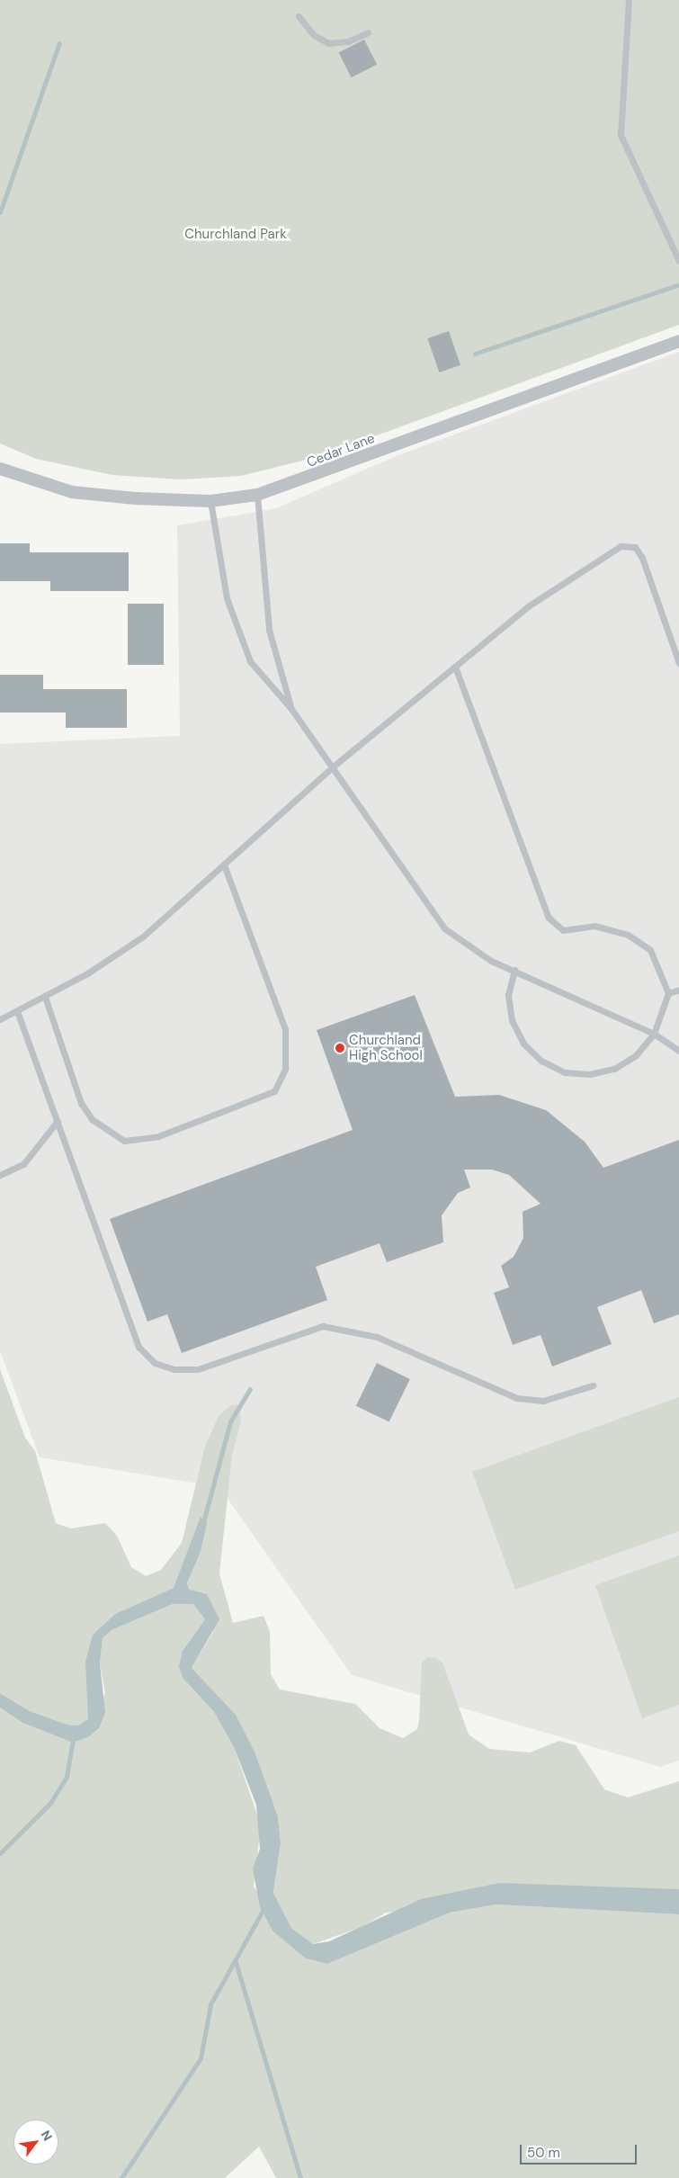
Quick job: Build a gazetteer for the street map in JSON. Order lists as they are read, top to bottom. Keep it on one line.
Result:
{"streets":{"street":["Cedar Lane"]},"parks":["Churchland Park"],"places":["Churchland High School"],"scale_bar":"50 m","north":"top right"}
